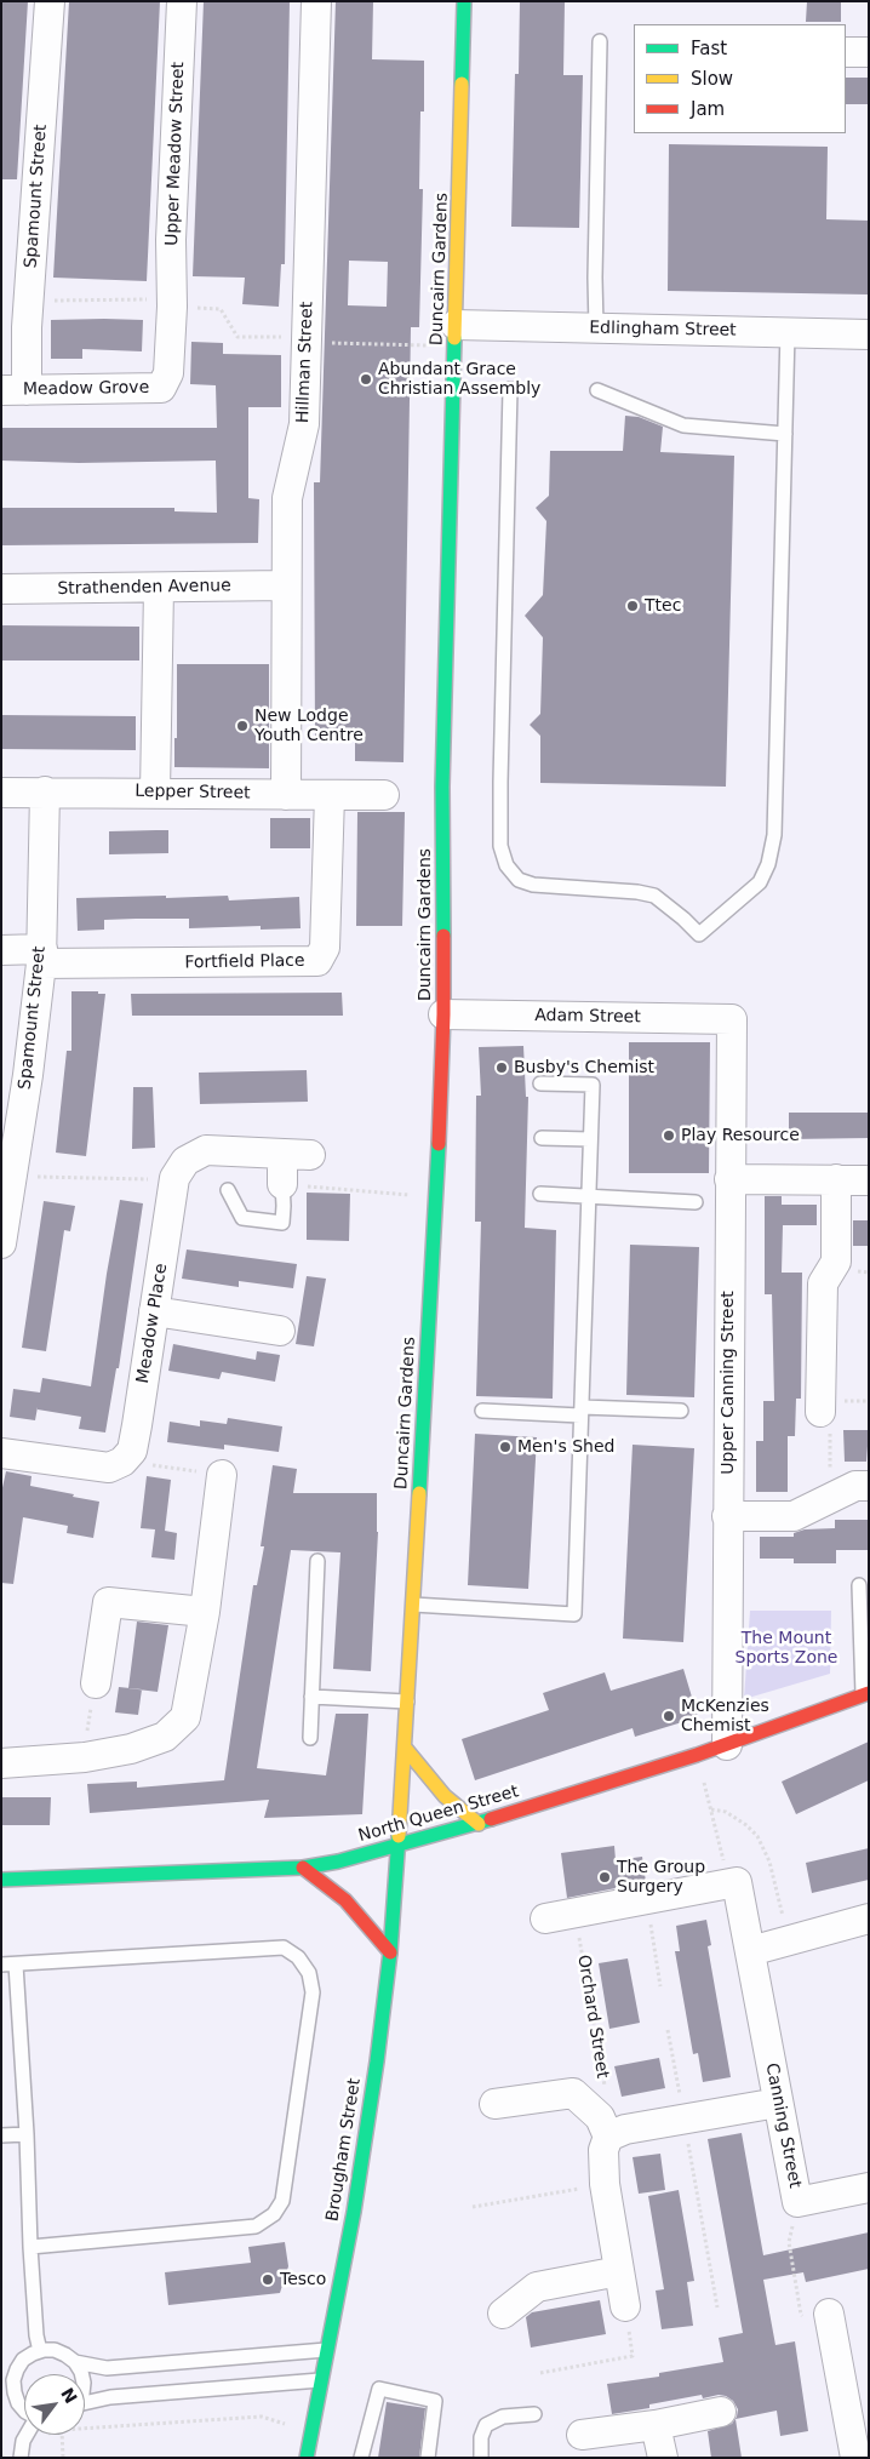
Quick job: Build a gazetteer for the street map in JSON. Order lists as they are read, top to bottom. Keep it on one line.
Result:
{"streets":{"street":["Upper Meadow Street","Spamount Street","Duncairn Gardens","Edlingham Street","Hillman Street","Meadow Grove","Strathenden Avenue","Lepper Street","Fortfield Place","Adam Street","Meadow Place","Upper Canning Street","North Queen Street","Canning Street","Brougham Street"],"path":["Orchard Street"]},"crossings":[["Upper Meadow Street","Meadow Grove"],["Spamount Street","Meadow Grove"],["Spamount Street","Lepper Street"],["Spamount Street","Fortfield Place"],["Duncairn Gardens","Edlingham Street"],["Duncairn Gardens","Adam Street"],["Duncairn Gardens","North Queen Street"],["Duncairn Gardens","Brougham Street"],["Hillman Street","Strathenden Avenue"],["Hillman Street","Lepper Street"],["Lepper Street","Fortfield Place"],["Adam Street","Upper Canning Street"],["Upper Canning Street","North Queen Street"],["North Queen Street","Brougham Street"]],"parks":["The Mount Sports Zone"],"places":["Abundant Grace Christian Assembly","Ttec","New Lodge Youth Centre","Busby's Chemist","Play Resource","Men's Shed","McKenzies Chemist","The Group Surgery","Tesco"],"legend":["Fast","Slow","Jam"],"north":"top right"}
